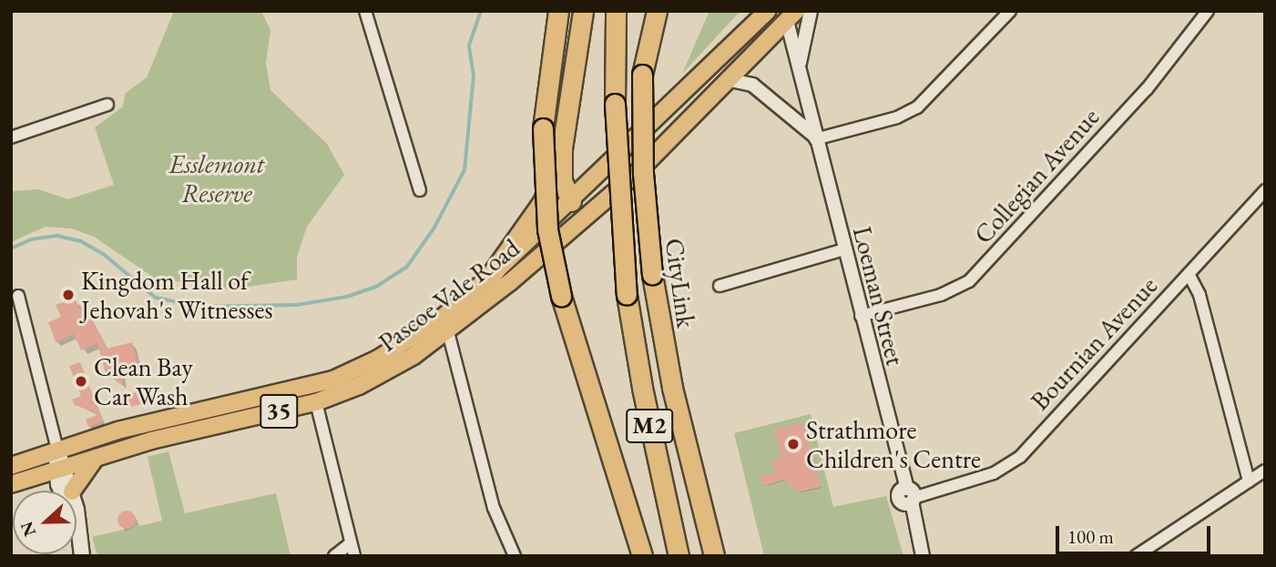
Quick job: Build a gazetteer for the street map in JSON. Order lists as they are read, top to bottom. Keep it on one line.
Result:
{"streets":{"highway":["CityLink","M2"],"main road":["Pascoe Vale Road","35"],"street":["Collegian Avenue","Loeman Street","Bournian Avenue"]},"crossings":[["Collegian Avenue","Loeman Street"],["Pascoe Vale Road","Loeman Street"],["Loeman Street","Bournian Avenue"]],"parks":["Esslemont Reserve"],"places":["Kingdom Hall of Jehovah's Witnesses","Clean Bay Car Wash","Strathmore Children's Centre"],"scale_bar":"100 m","north":"left"}
